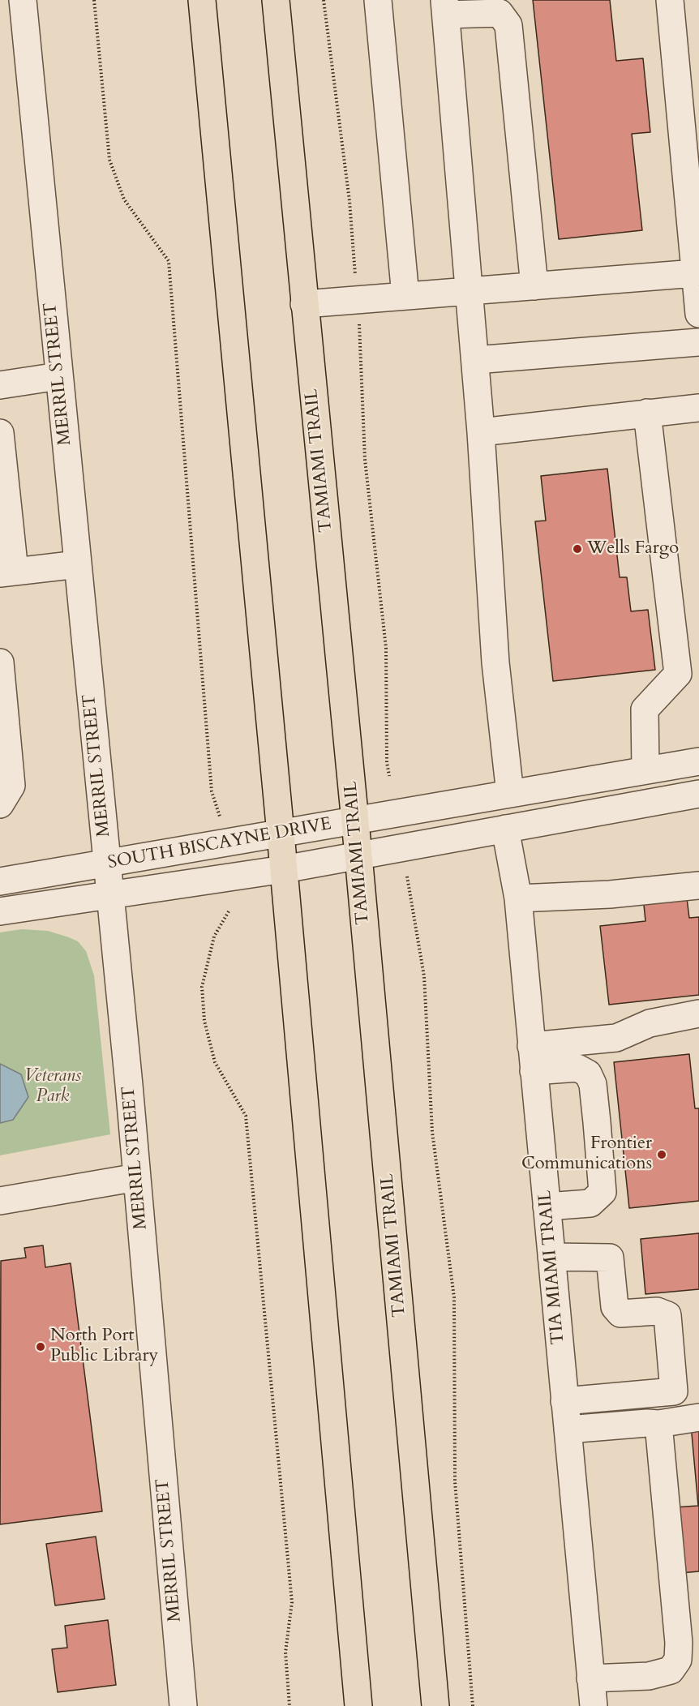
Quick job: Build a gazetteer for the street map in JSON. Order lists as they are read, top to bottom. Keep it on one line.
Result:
{"streets":{"main road":["TAMIAMI TRAIL"],"street":["MERRIL STREET","SOUTH BISCAYNE DRIVE","TIA MIAMI TRAIL"]},"crossings":[["MERRIL STREET","SOUTH BISCAYNE DRIVE"],["TAMIAMI TRAIL","SOUTH BISCAYNE DRIVE"],["SOUTH BISCAYNE DRIVE","TIA MIAMI TRAIL"]],"parks":["Veterans Park"],"places":["Wells Fargo","Frontier Communications","North Port Public Library"]}
